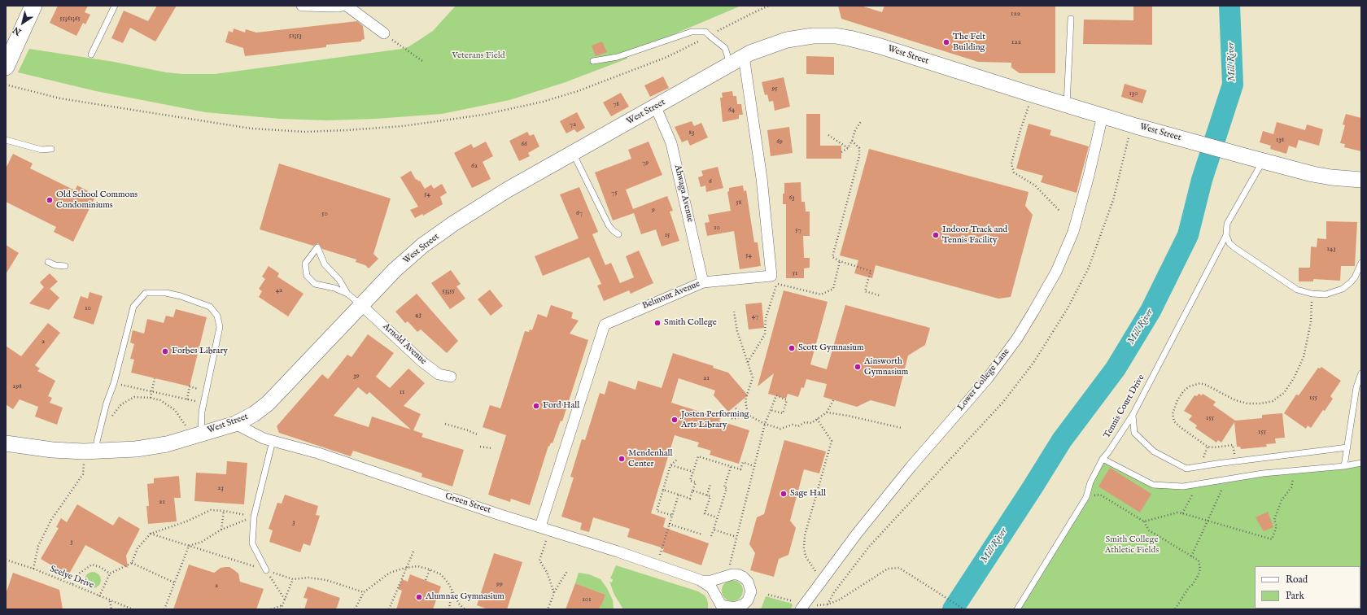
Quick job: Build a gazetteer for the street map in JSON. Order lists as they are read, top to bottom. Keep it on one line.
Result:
{"streets":{"main road":["West Street"],"street":["Ahwaga Avenue","Belmont Avenue","Arnold Avenue","Lower College Lane","Green Street"],"lane":["Tennis Court Drive"],"path":["Seelye Drive"]},"crossings":[["West Street","Ahwaga Avenue"],["West Street","Belmont Avenue"],["West Street","Arnold Avenue"],["West Street","Lower College Lane"],["West Street","Tennis Court Drive"],["West Street","Green Street"],["Ahwaga Avenue","Belmont Avenue"],["Belmont Avenue","Green Street"]],"water":["Mill River"],"parks":["Veterans Field","Smith College Athletic Fields"],"places":["The Felt Building","Old School Commons Condominiums","Indoor Track and Tennis Facility","Smith College","Scott Gymnasium","Forbes Library","Ainsworth Gymnasium","Ford Hall","Josten Performing Arts Library","Mendenhall Center","Sage Hall","Alumnae Gymnasium"],"house_numbers":["122","55;61;65","51;53","122","95","130","78","64","72","83","138","69","66","79","62","6","75","54","63","58","9","67","50","10","57","15","143","54","51","42","53;55","10","43","47","2","39","21","298","11","155","155","155","23","21","3","3","99","2","101"],"legend":["Road","Park"],"north":"bottom left"}
